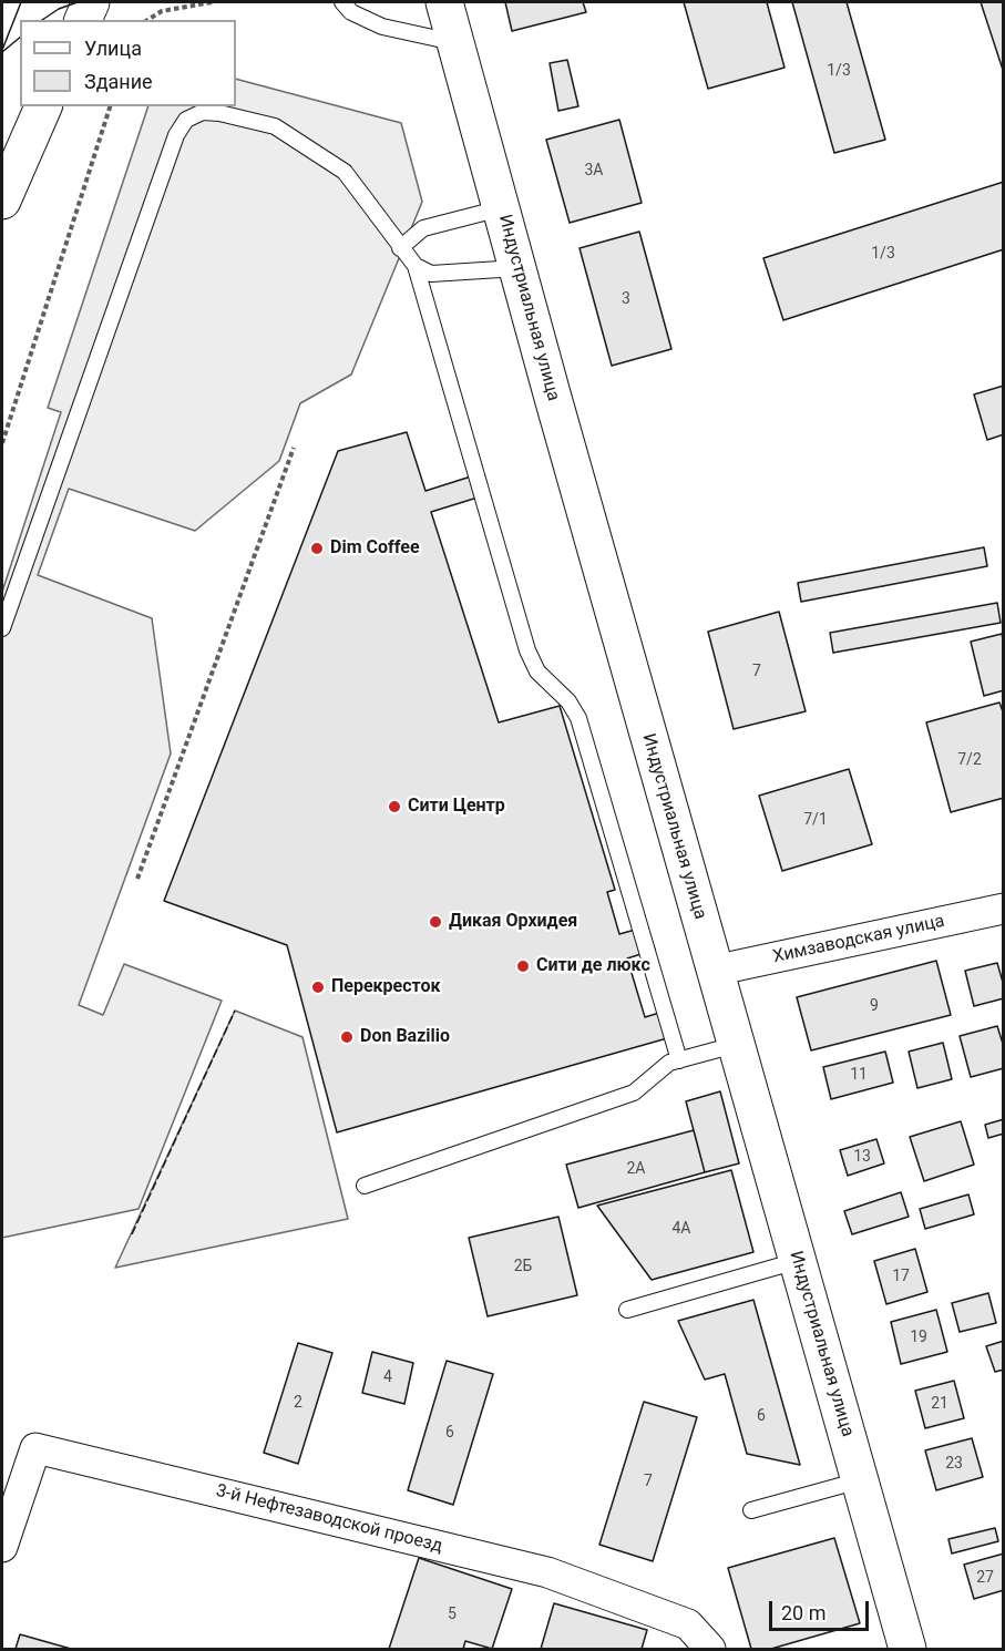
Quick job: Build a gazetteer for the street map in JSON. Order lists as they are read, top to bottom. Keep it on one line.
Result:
{"streets":{"main road":["Индустриальная улица"],"street":["Химзаводская улица","3-й Нефтезаводской проезд"]},"crossings":[["Индустриальная улица","Химзаводская улица"]],"places":["Dim Coffee","Сити Центр","Дикая Орхидея","Сити де люкс","Перекресток","Don Bazilio"],"house_numbers":["1/3","3А","1/3","3","7","7/2","7/1","9","11","13","2А","4А","2Б","17","19","4","2","21","6","6","23","7","27","5"],"legend":["Улица","Здание"],"scale_bar":"20 m"}
